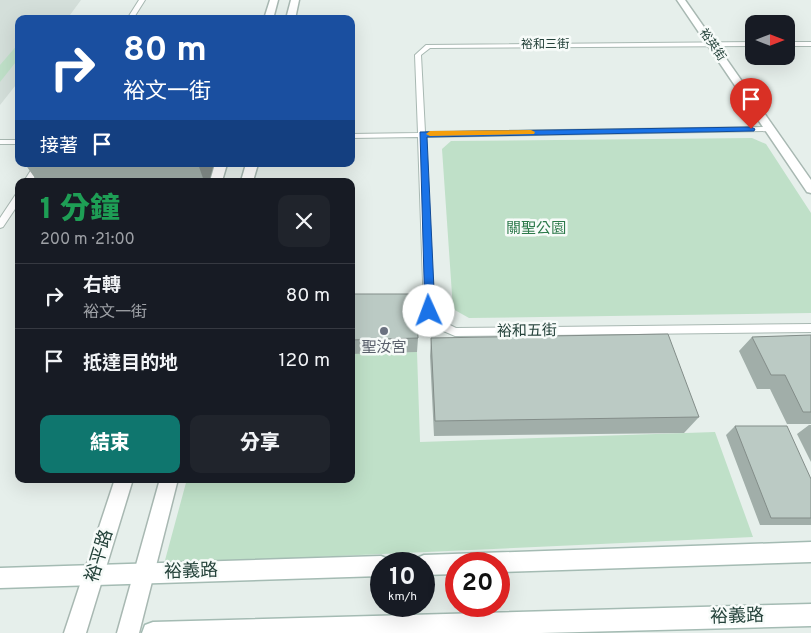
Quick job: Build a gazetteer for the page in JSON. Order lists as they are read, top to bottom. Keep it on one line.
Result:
{"streets":{"street":["裕英街","裕平路","裕義路"],"lane":["裕和三街","裕和五街"]},"crossings":[["裕和三街","裕英街"],["裕和三街","裕和五街"],["裕平路","裕義路"]],"parks":["關聖公園"],"places":["聖汝宮"],"north":"right","page":{"turn":["80 m","裕文一街"],"then":"接著","heading":["1 分鐘","200 m · 21:00"],"list":[{"name":"右轉","note":"裕文一街","value":"80 m"},{"name":"抵達目的地","value":"120 m"}],"buttons":["結束","分享"],"speed":"10 km/h","limit":"20"}}
